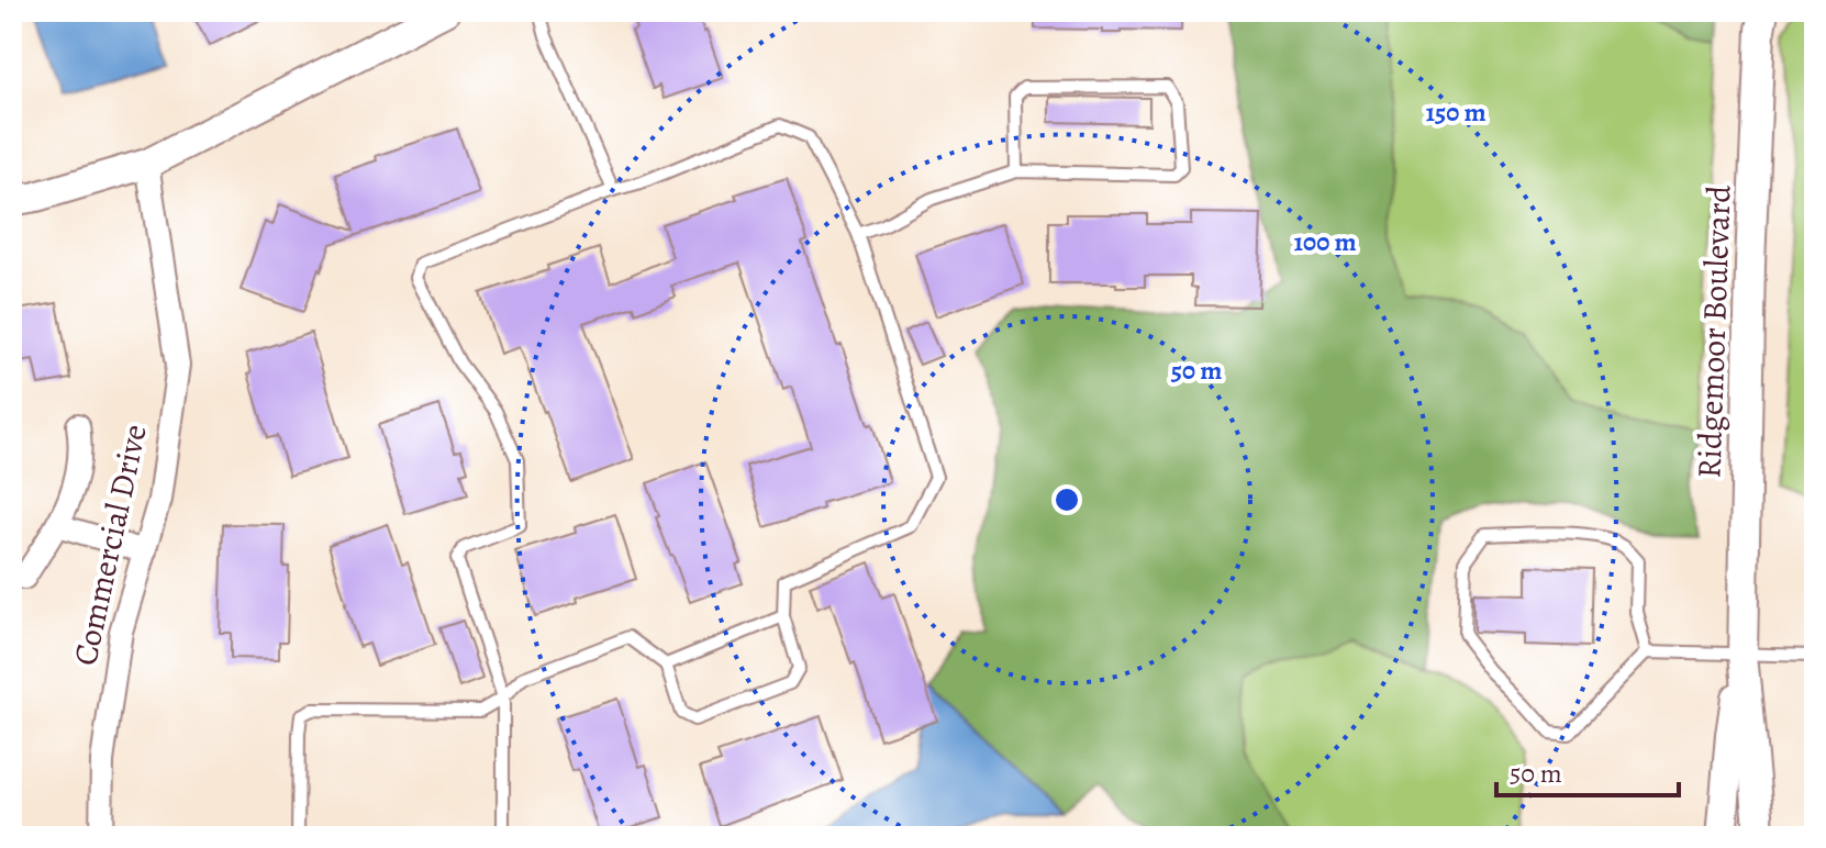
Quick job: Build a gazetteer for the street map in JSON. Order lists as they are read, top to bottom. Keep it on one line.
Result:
{"streets":{"street":["Ridgemoor Boulevard","Commercial Drive"]},"scale_bar":"50 m","rings":["150 m","100 m","50 m"]}
